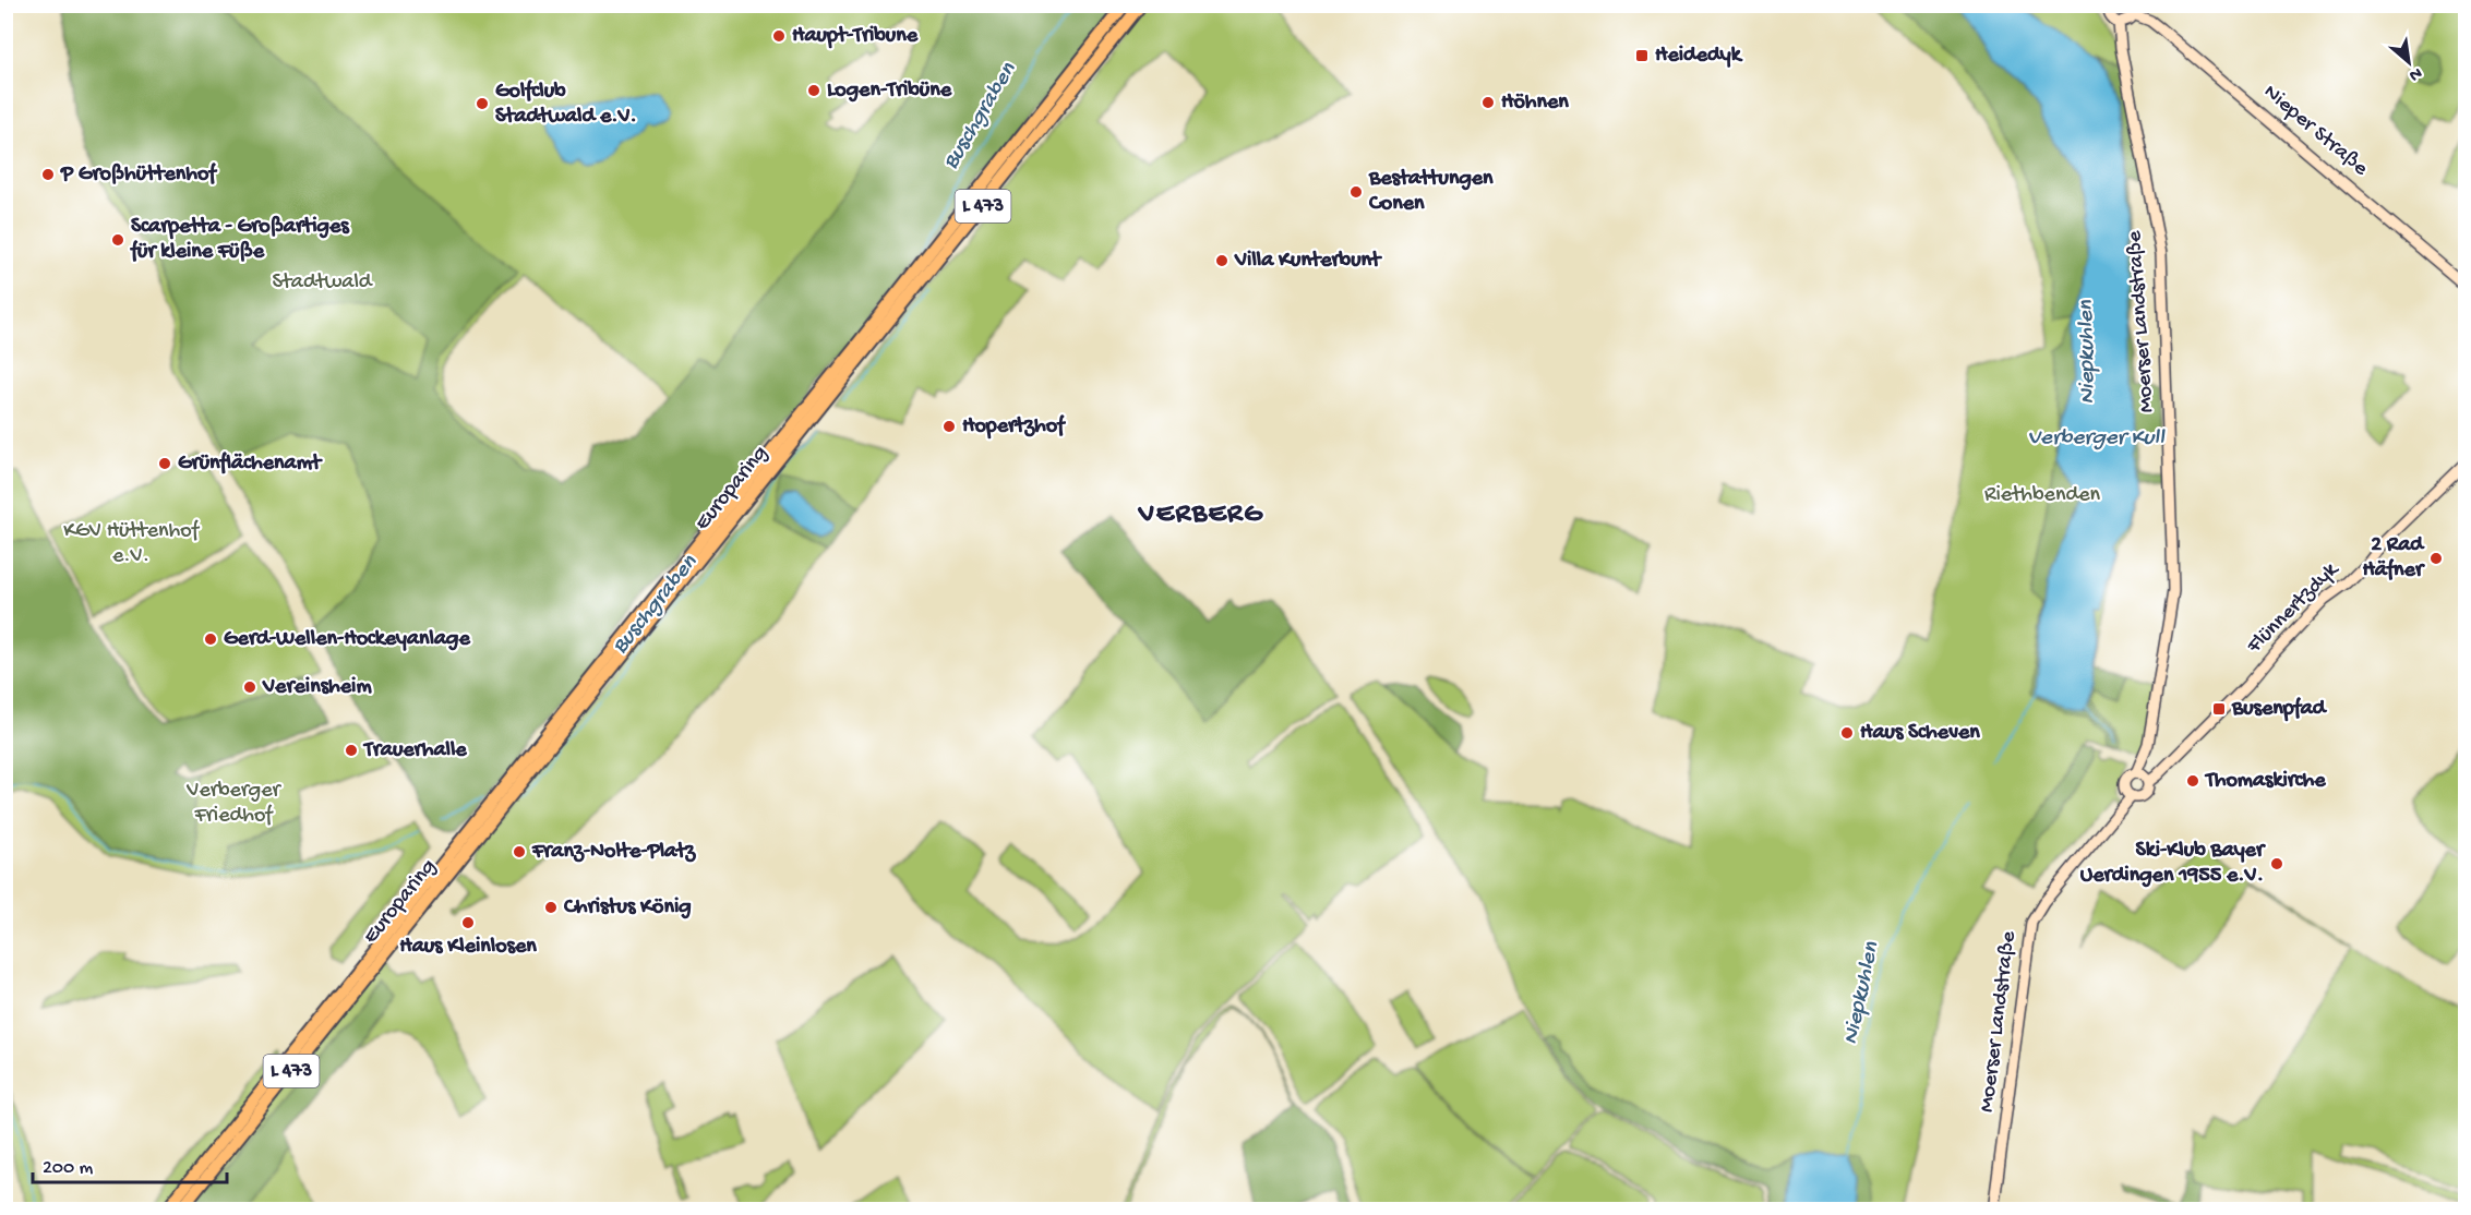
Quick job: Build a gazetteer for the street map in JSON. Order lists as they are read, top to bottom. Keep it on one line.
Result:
{"streets":{"main road":["Nieper Straße","L 473","Moerser Landstraße","Europaring","Flünnertzdyk"]},"crossings":[["Moerser Landstraße","Flünnertzdyk"]],"districts":["VERBERG"],"water":["Buschgraben","Niepkuhlen","Verberger Kull"],"parks":["Stadtwald","Riethbenden","KGV Hüttenhof e.V.","Verberger Friedhof"],"places":{"other":["Haupt-Tribune","Logen-Tribüne","Höhnen","Golfclub Stadtwald e.V.","P Großhüttenhof","Bestattungen Conen","Scarpetta - Großartiges für kleine Füße","Villa Kunterbunt","Hopertzhof","Grünflächenamt","2 Rad Häfner","Gerd-Wellen-Hockeyanlage","Vereinsheim","Haus Scheven","Trauerhalle","Thomaskirche","Franz-Nolte-Platz","Ski-Klub Bayer Uerdingen 1955 e.V.","Christus König","Haus Kleinlosen"],"transit":["Heidedyk","Busenpfad"]},"scale_bar":"200 m","north":"bottom right"}
